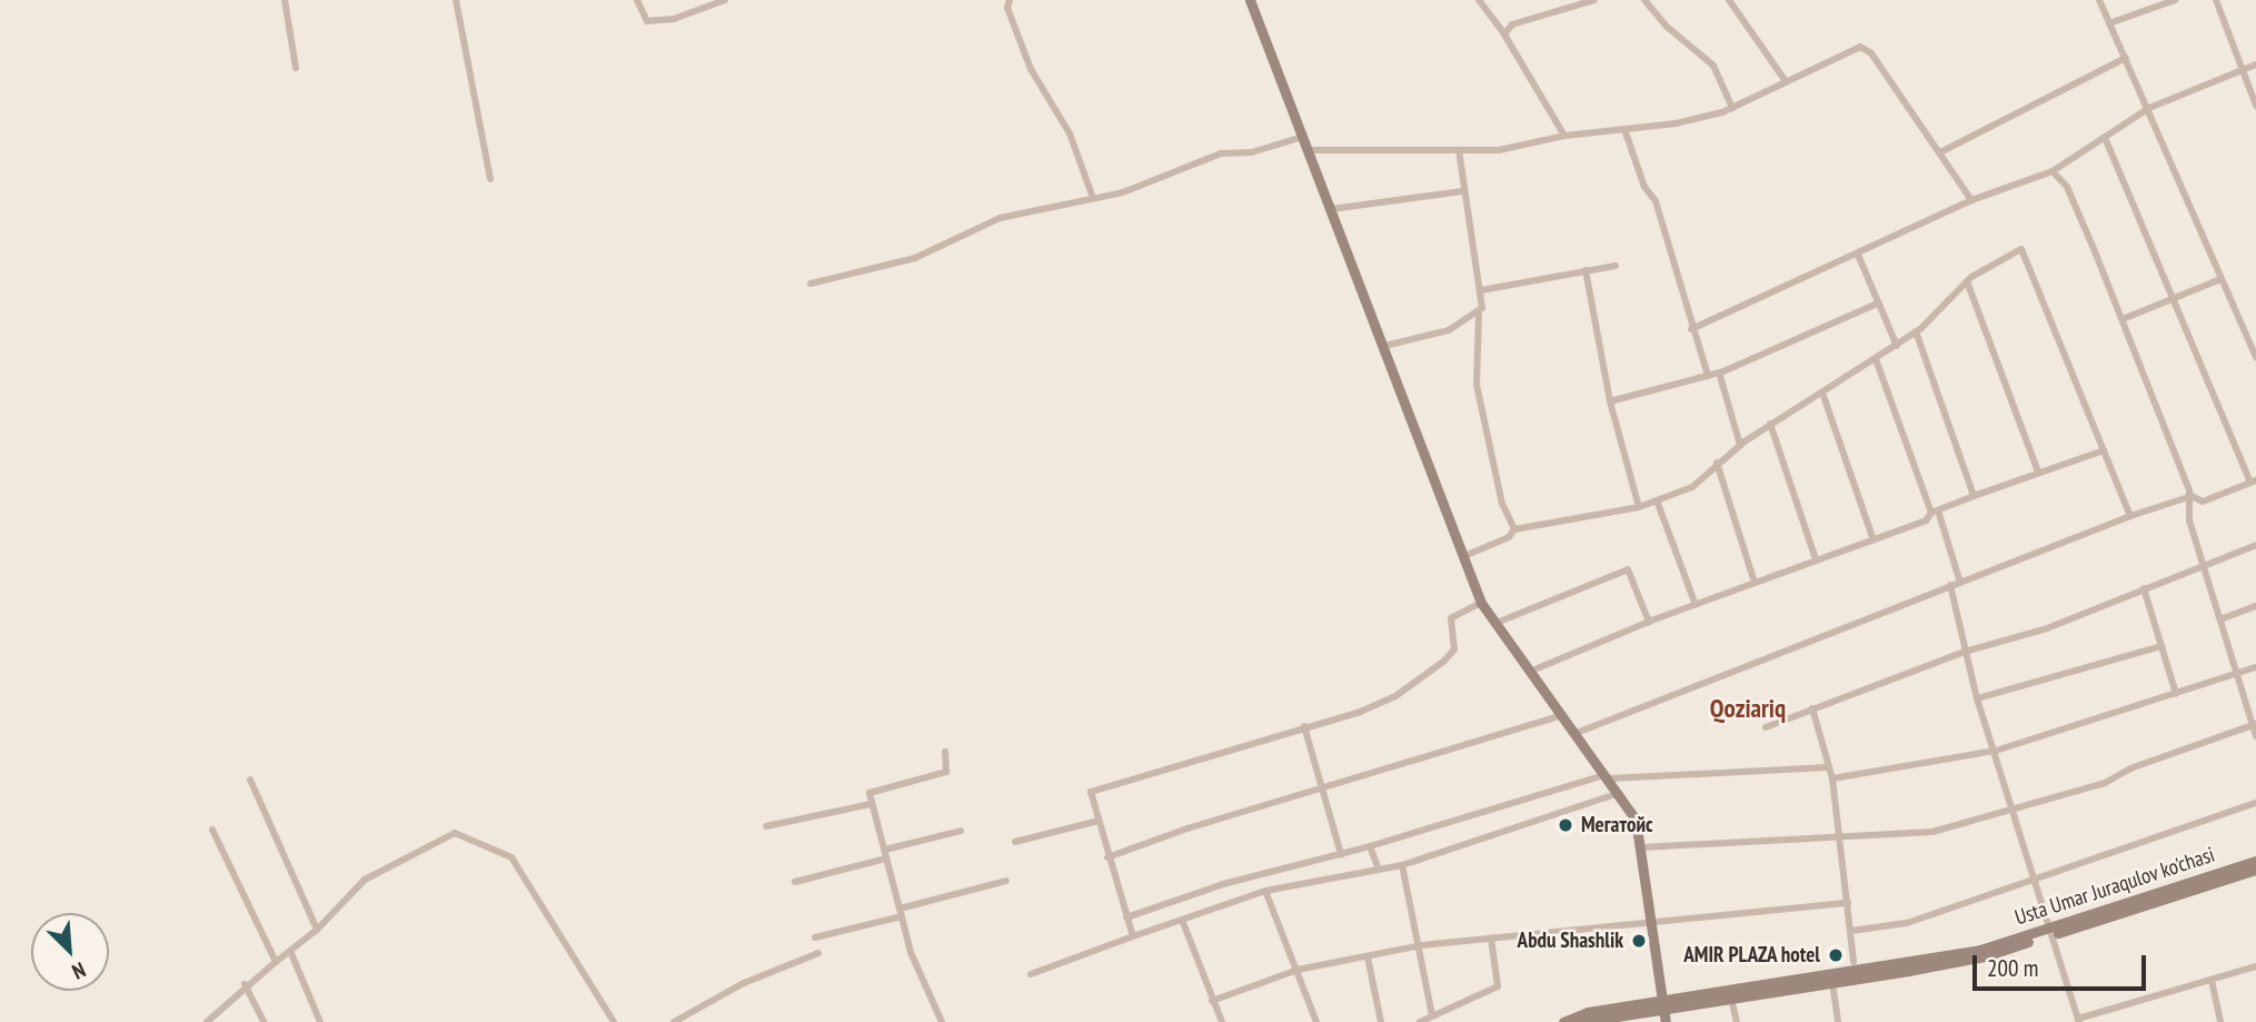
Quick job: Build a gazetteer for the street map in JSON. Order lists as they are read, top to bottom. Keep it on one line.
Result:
{"streets":{"main road":["Usta Umar Juraqulov ko'chasi"]},"districts":["Qoziariq"],"places":["Мегатойс","Abdu Shashlik","AMIR PLAZA hotel"],"scale_bar":"200 m","north":"bottom right"}
